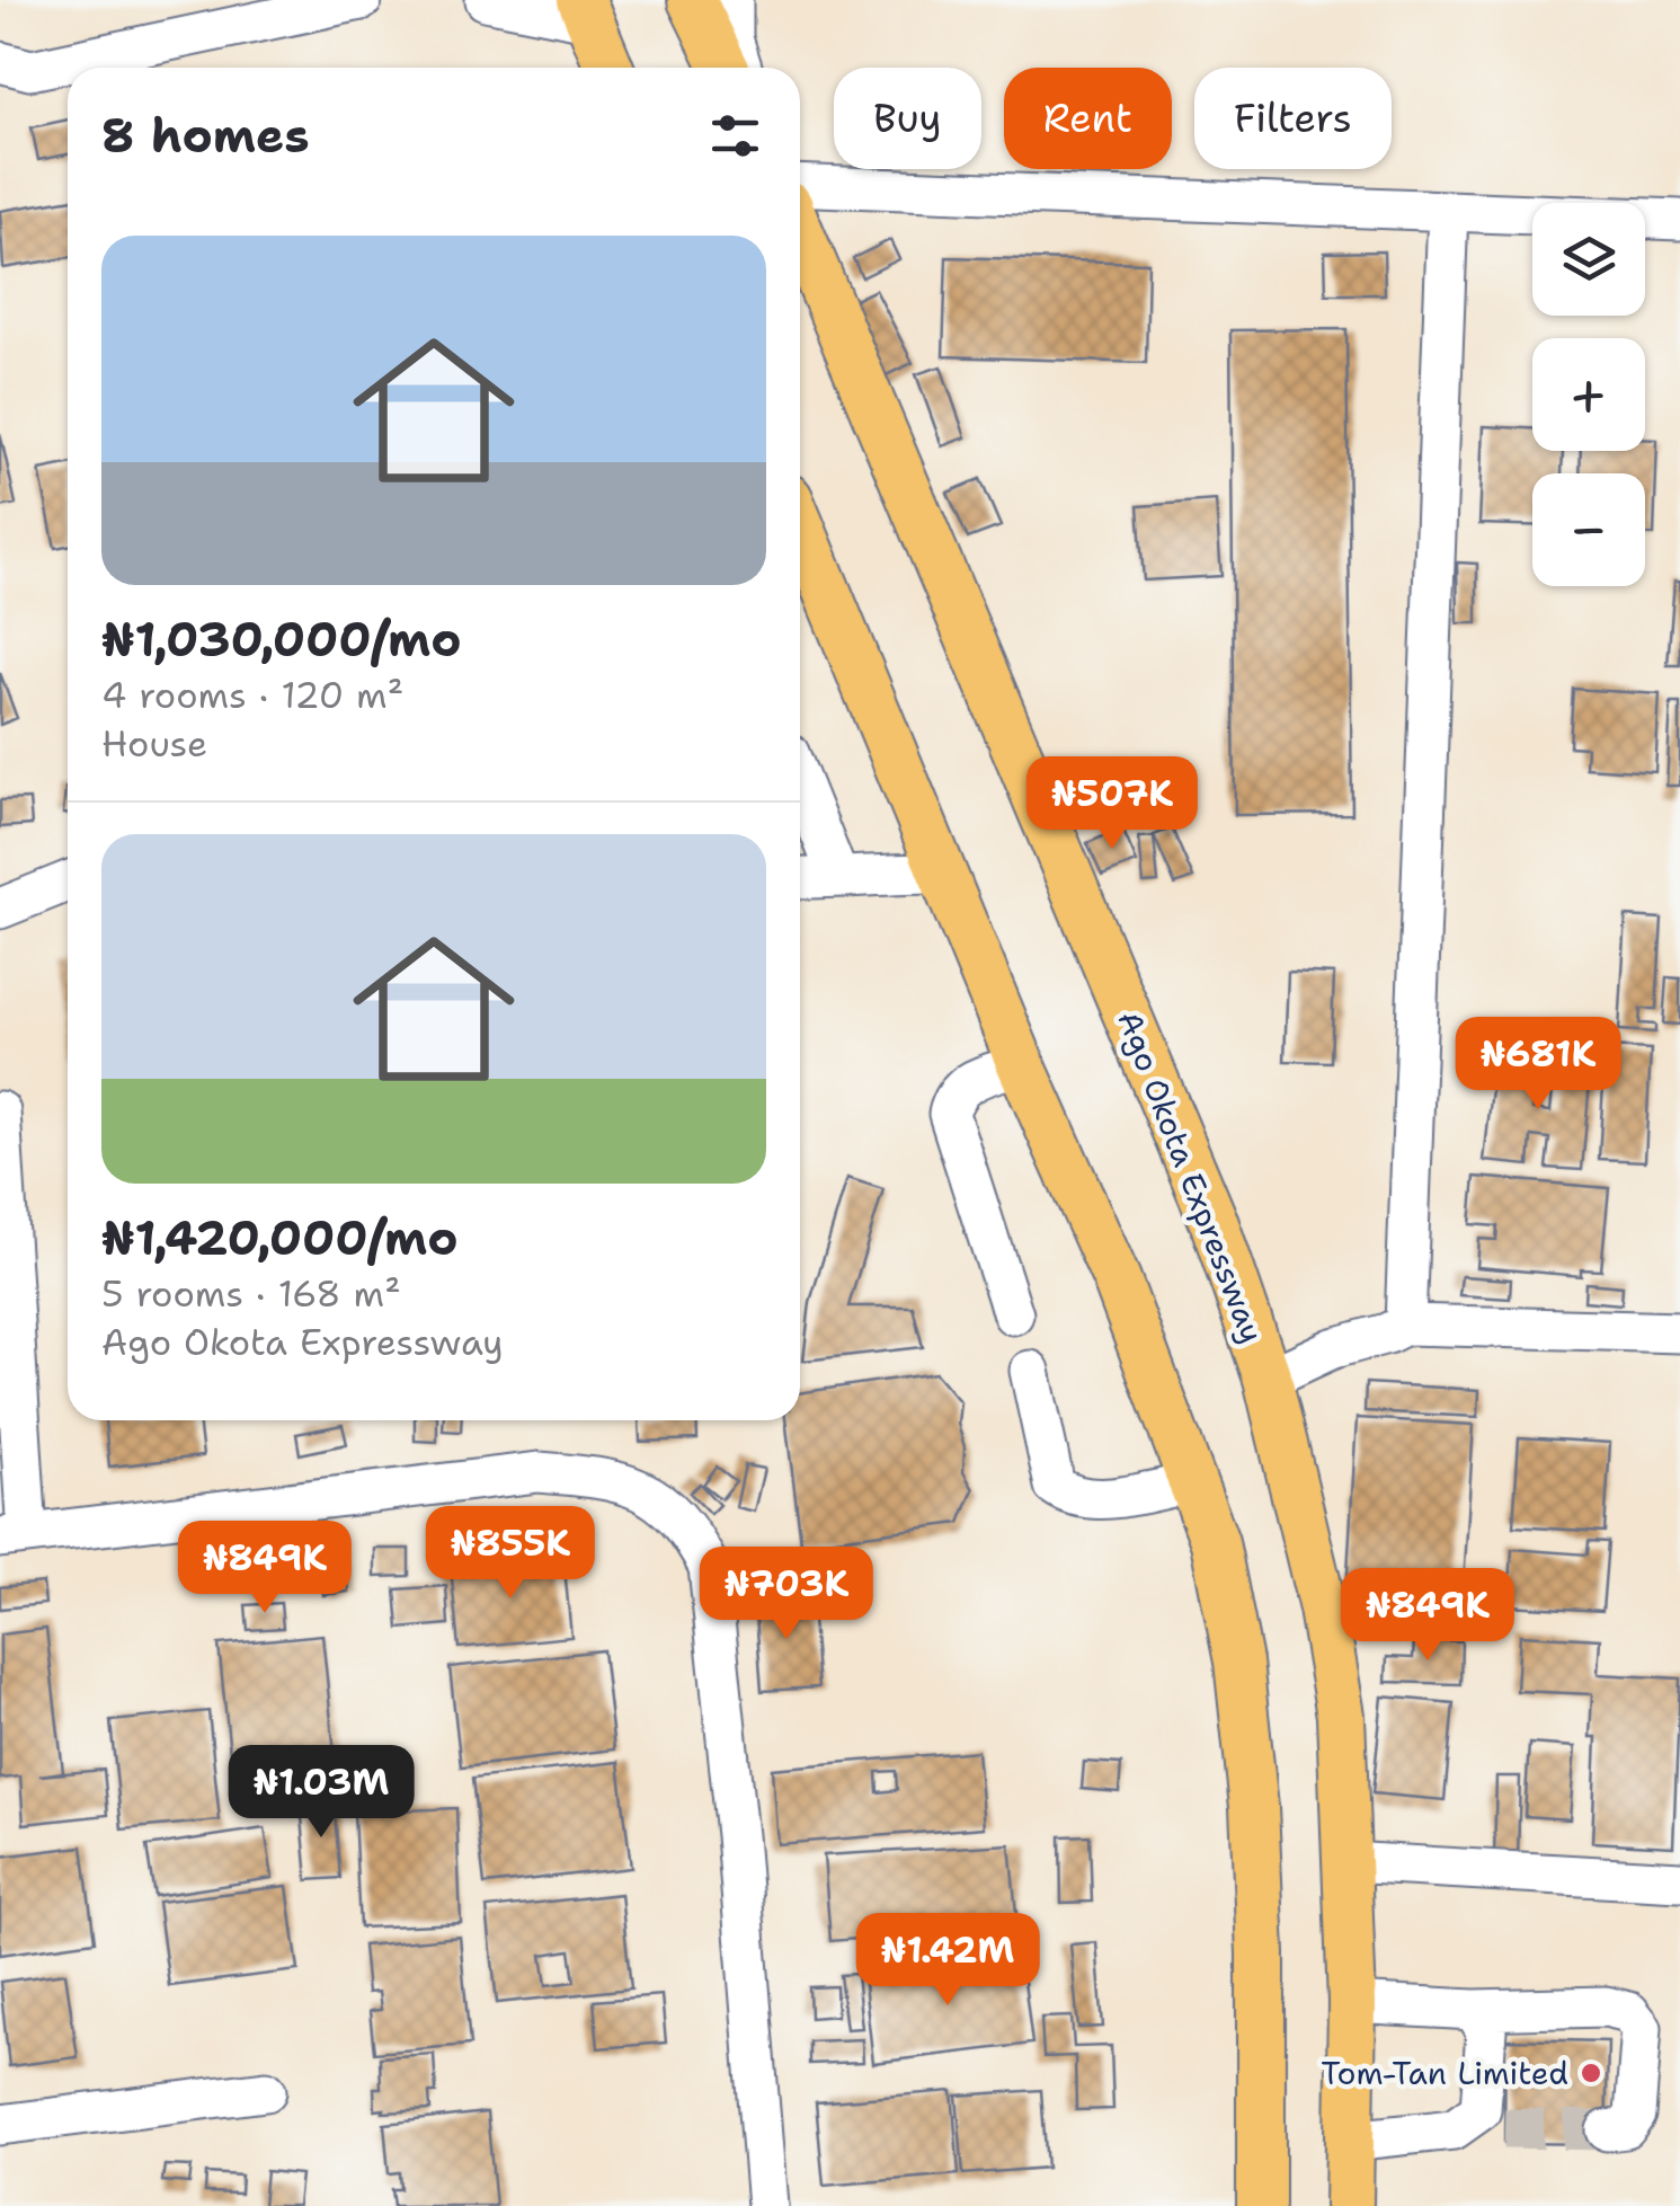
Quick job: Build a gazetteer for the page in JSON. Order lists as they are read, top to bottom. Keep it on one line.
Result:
{"streets":{"main road":["Ago Okota Expressway"]},"places":["Tom-Tan Limited"],"page":{"chip":["Buy","Rent","Filters"],"heading":"8 homes","map_buttons":["+","−"],"list":[{"name":"₦1,030,000/mo","note":"4 rooms · 120 m² · House"},{"name":"₦1,420,000/mo","note":"5 rooms · 168 m² · Ago Okota Expressway"}],"price":["₦507K","₦681K","₦855K","₦849K","₦703K","₦849K","₦1.03M","₦1.42M"]}}
